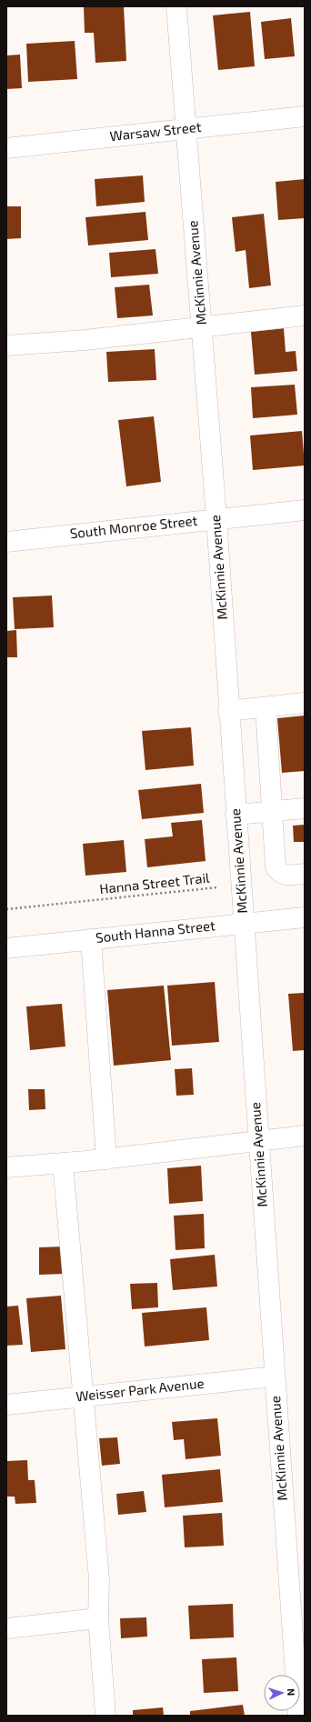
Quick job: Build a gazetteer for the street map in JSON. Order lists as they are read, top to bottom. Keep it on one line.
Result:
{"streets":{"street":["Warsaw Street","McKinnie Avenue","South Monroe Street","South Hanna Street","Weisser Park Avenue"],"path":["Hanna Street Trail"]},"crossings":[["Warsaw Street","McKinnie Avenue"],["McKinnie Avenue","South Monroe Street"],["McKinnie Avenue","Hanna Street Trail"],["McKinnie Avenue","South Hanna Street"],["McKinnie Avenue","Weisser Park Avenue"]],"north":"right"}
